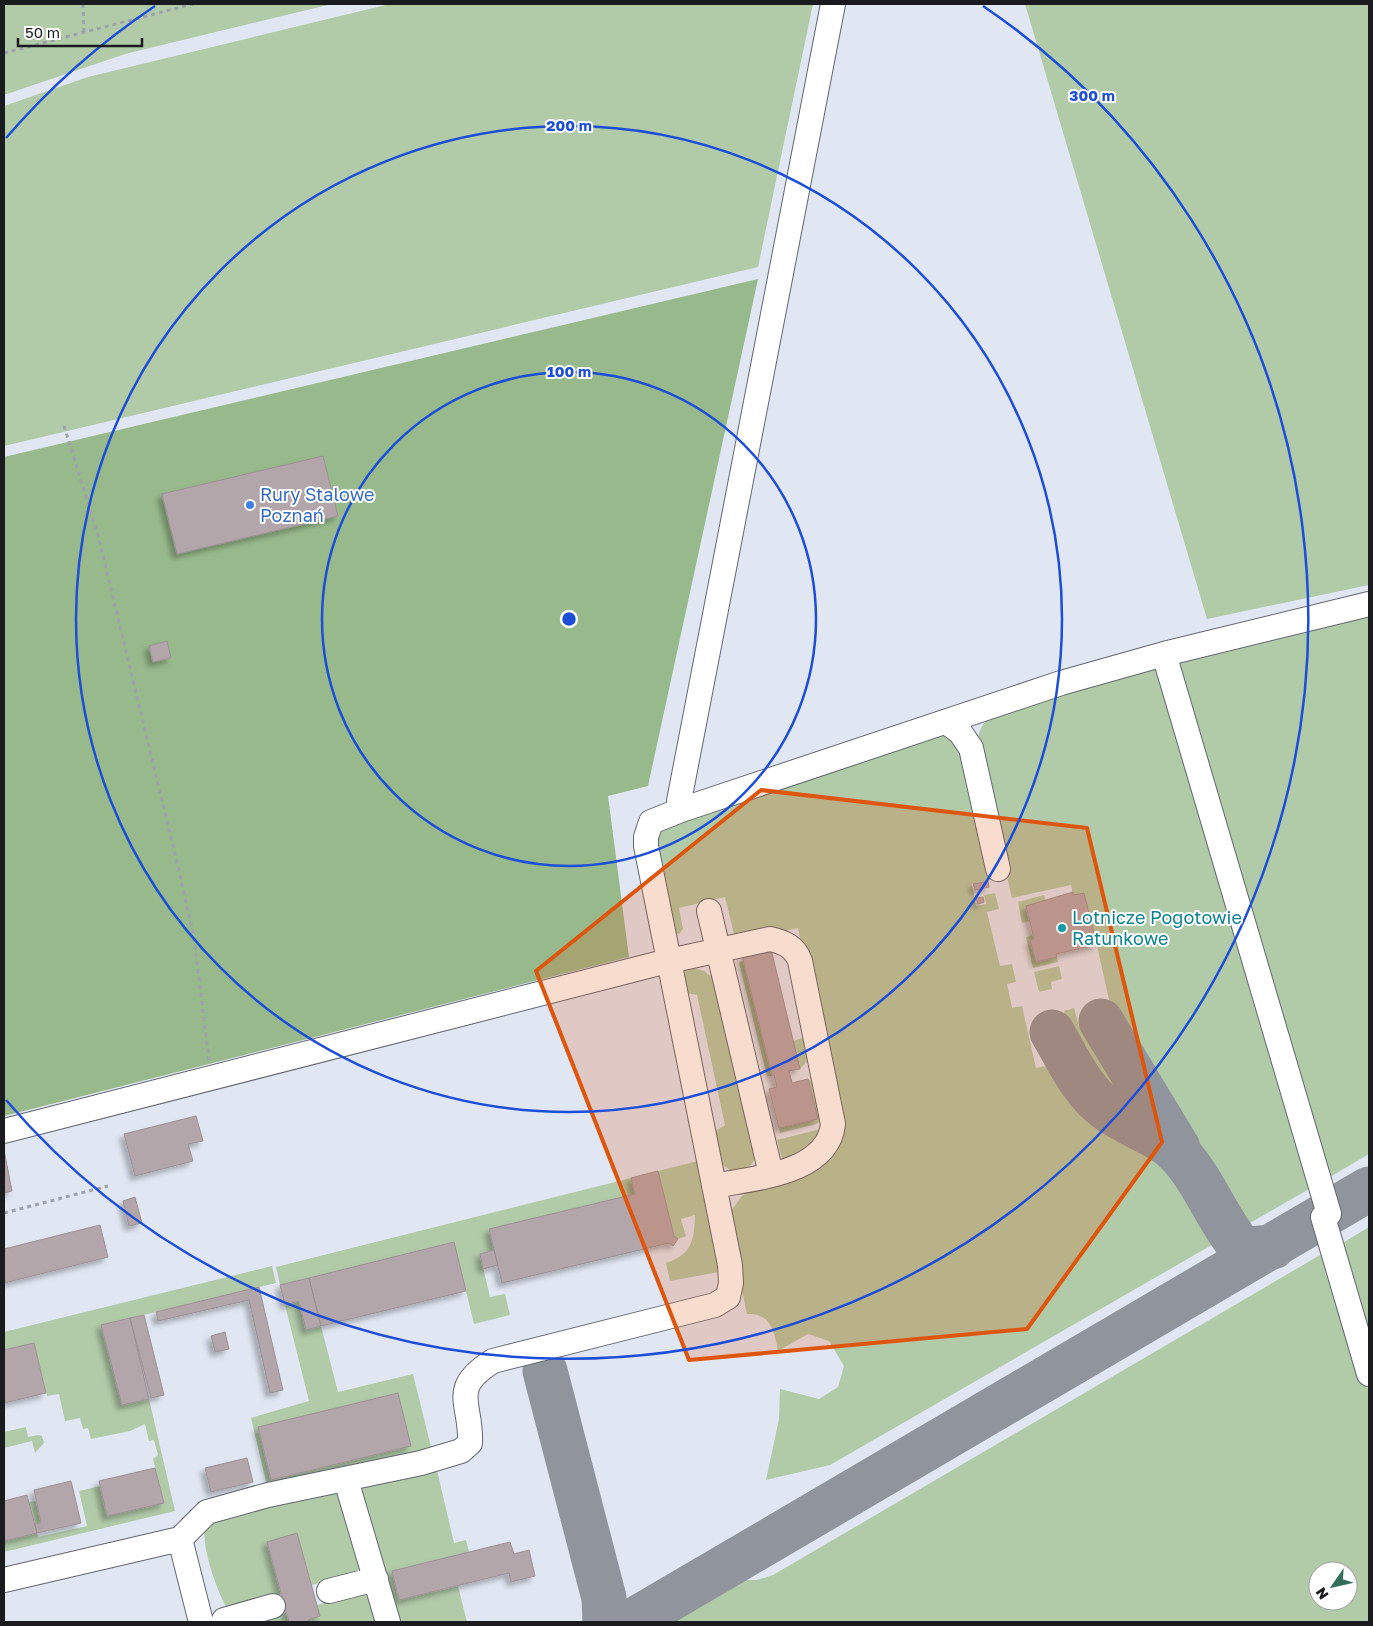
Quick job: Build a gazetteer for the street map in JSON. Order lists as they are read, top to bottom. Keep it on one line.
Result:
{"places":["Rury Stalowe Poznań","Lotnicze Pogotowie Ratunkowe"],"scale_bar":"50 m","north":"bottom left","rings":["300 m","200 m","100 m"]}
